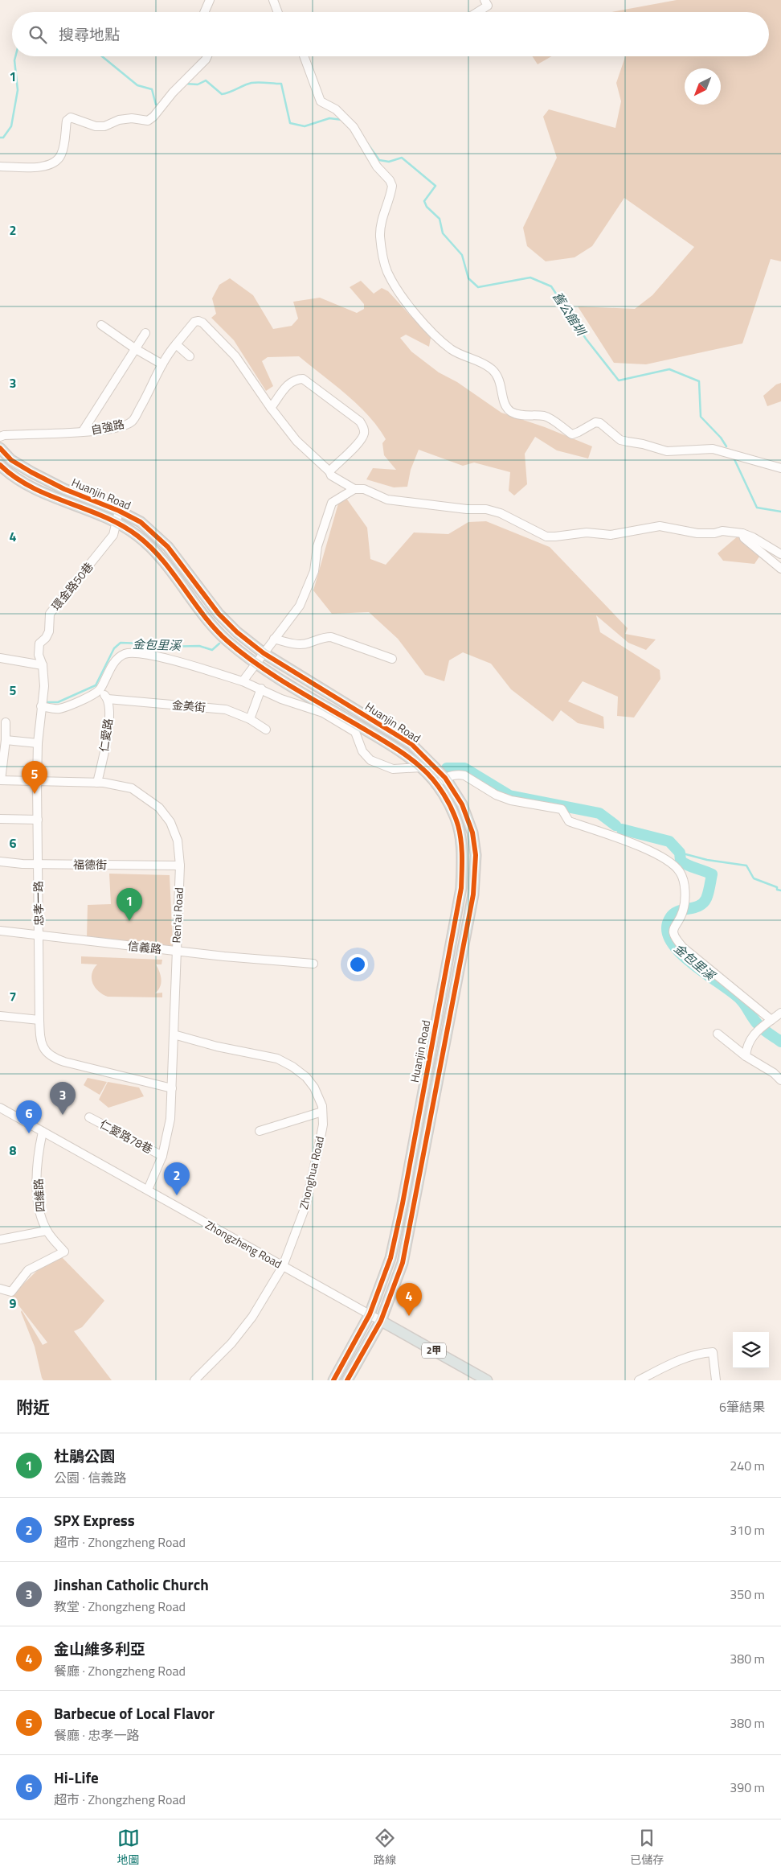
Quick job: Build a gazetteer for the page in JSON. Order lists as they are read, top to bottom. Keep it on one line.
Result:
{"streets":{"main road":["Huanjin Road","Zhongzheng Road","2甲"],"street":["自強路","環金路50巷","金美街","仁愛路","福德街","忠孝一路","Ren'ai Road","信義路","仁愛路78巷","Zhonghua Road","四維路"]},"crossings":[["Huanjin Road","環金路50巷"],["Huanjin Road","Zhongzheng Road"],["環金路50巷","忠孝一路"],["金美街","仁愛路"],["仁愛路","Ren'ai Road"],["福德街","忠孝一路"],["福德街","Ren'ai Road"],["忠孝一路","Ren'ai Road"],["忠孝一路","信義路"],["Ren'ai Road","信義路"],["Ren'ai Road","仁愛路78巷"],["Ren'ai Road","Zhonghua Road"],["Ren'ai Road","Zhongzheng Road"],["Zhonghua Road","Zhongzheng Road"],["四維路","Zhongzheng Road"]],"water":["舊公館圳","金包里溪"],"north":"bottom left","page":{"search":"搜尋地點","pins":["5","1","3","6","2","4"],"heading":["附近","6筆結果"],"list":[{"mark":"1","name":"杜鵑公園","note":"公園 · 信義路","value":"240 m"},{"mark":"2","name":"SPX Express","note":"超市 · Zhongzheng Road","value":"310 m"},{"mark":"3","name":"Jinshan Catholic Church","note":"教堂 · Zhongzheng Road","value":"350 m"},{"mark":"4","name":"金山維多利亞","note":"餐廳 · Zhongzheng Road","value":"380 m"},{"mark":"5","name":"Barbecue of Local Flavor","note":"餐廳 · 忠孝一路","value":"380 m"},{"mark":"6","name":"Hi-Life","note":"超市 · Zhongzheng Road","value":"390 m"}],"nav":["地圖","路線","已儲存"]},"grid":{"rows":["1","2","3","4","5","6","7","8","9"]}}
